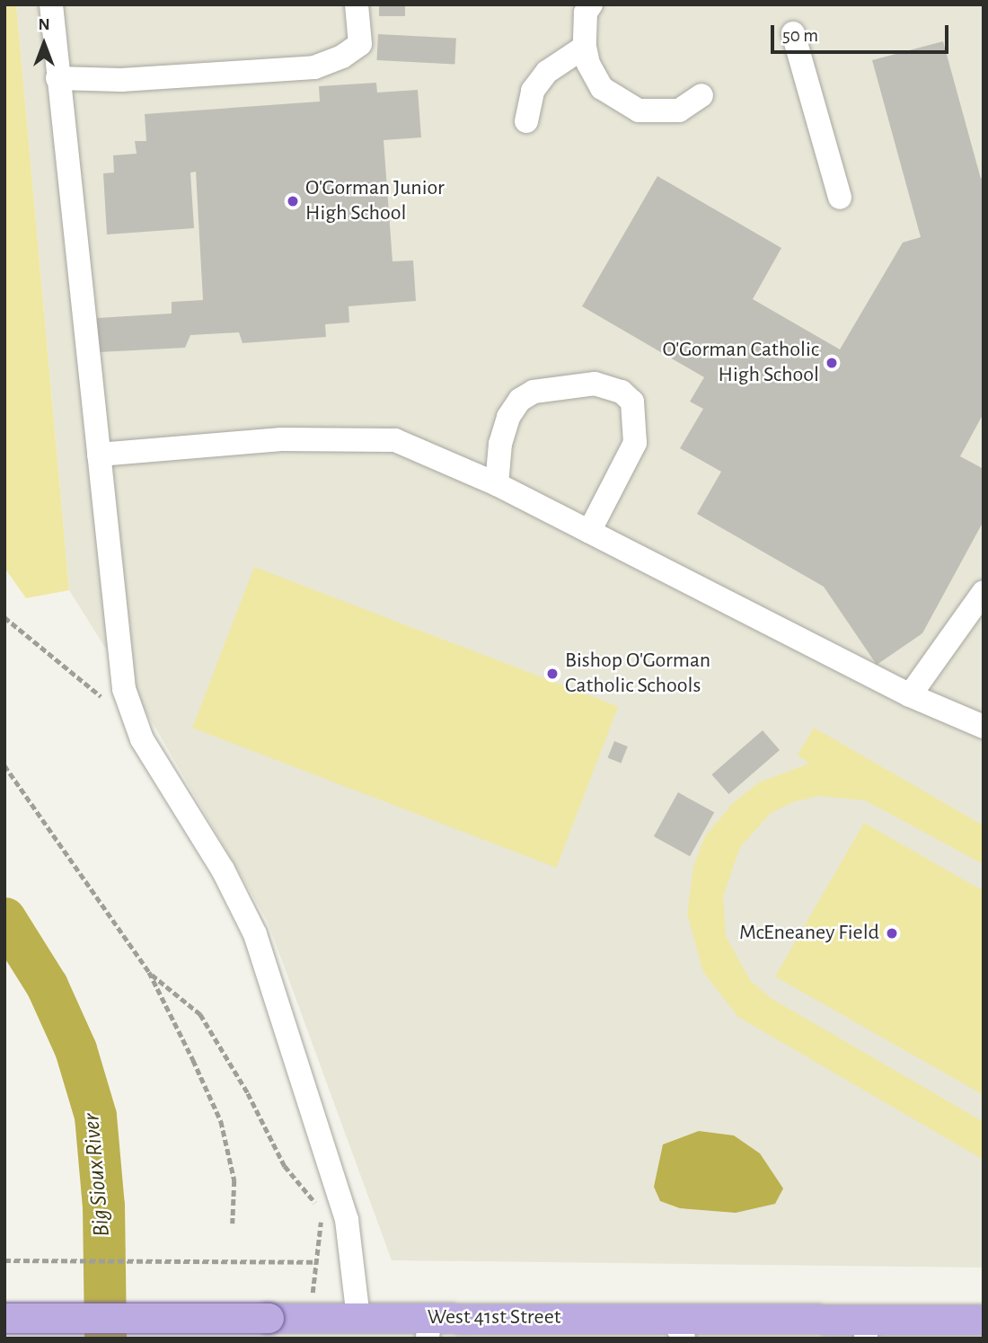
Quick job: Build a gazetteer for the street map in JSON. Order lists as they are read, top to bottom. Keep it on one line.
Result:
{"streets":{"main road":["West 41st Street"]},"water":["Big Sioux River"],"places":["O'Gorman Junior High School","O'Gorman Catholic High School","Bishop O'Gorman Catholic Schools","McEneaney Field"],"scale_bar":"50 m","north":"top"}
